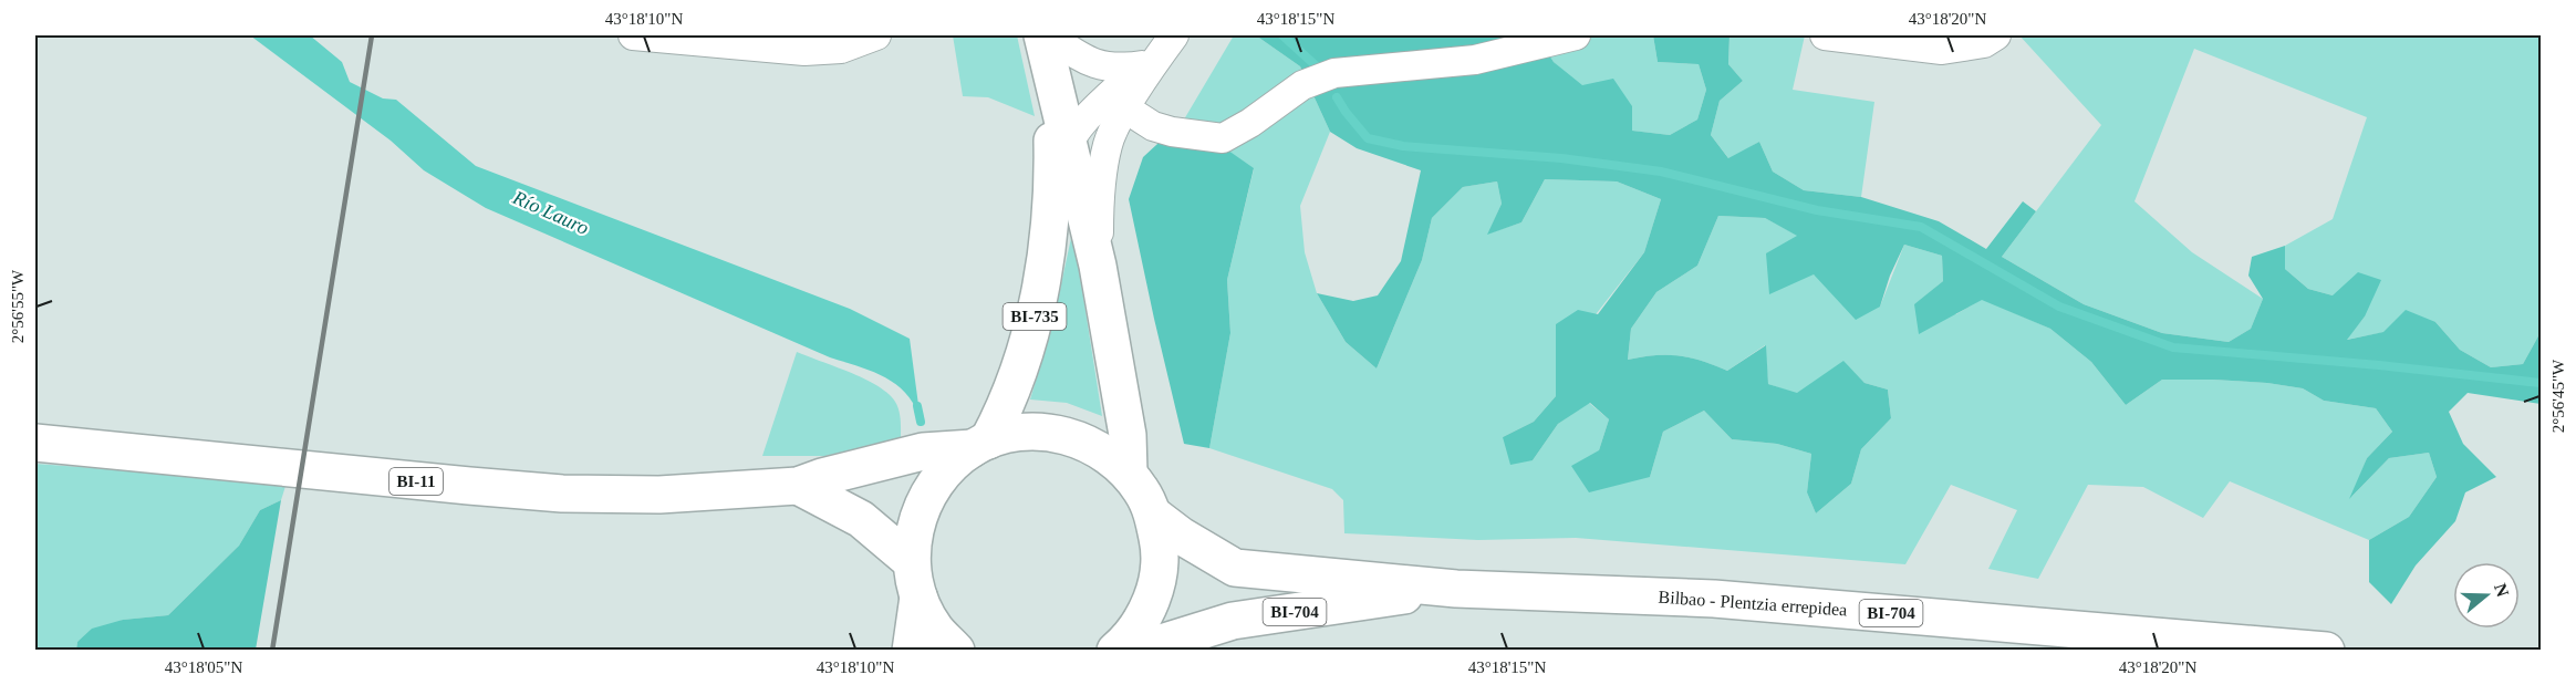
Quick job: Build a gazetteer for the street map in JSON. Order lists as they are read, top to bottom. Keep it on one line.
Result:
{"streets":{"main road":["BI-735","BI-11","Bilbao - Plentzia errepidea","BI-704"]},"crossings":[["BI-735","BI-11"],["BI-735","BI-704"],["Bilbao - Plentzia errepidea","BI-704"]],"water":["Río Lauro"],"north":"right","coordinates":["43°18'10\"N","43°18'15\"N","43°18'20\"N","2°56'55\"W","2°56'45\"W","43°18'05\"N"]}
